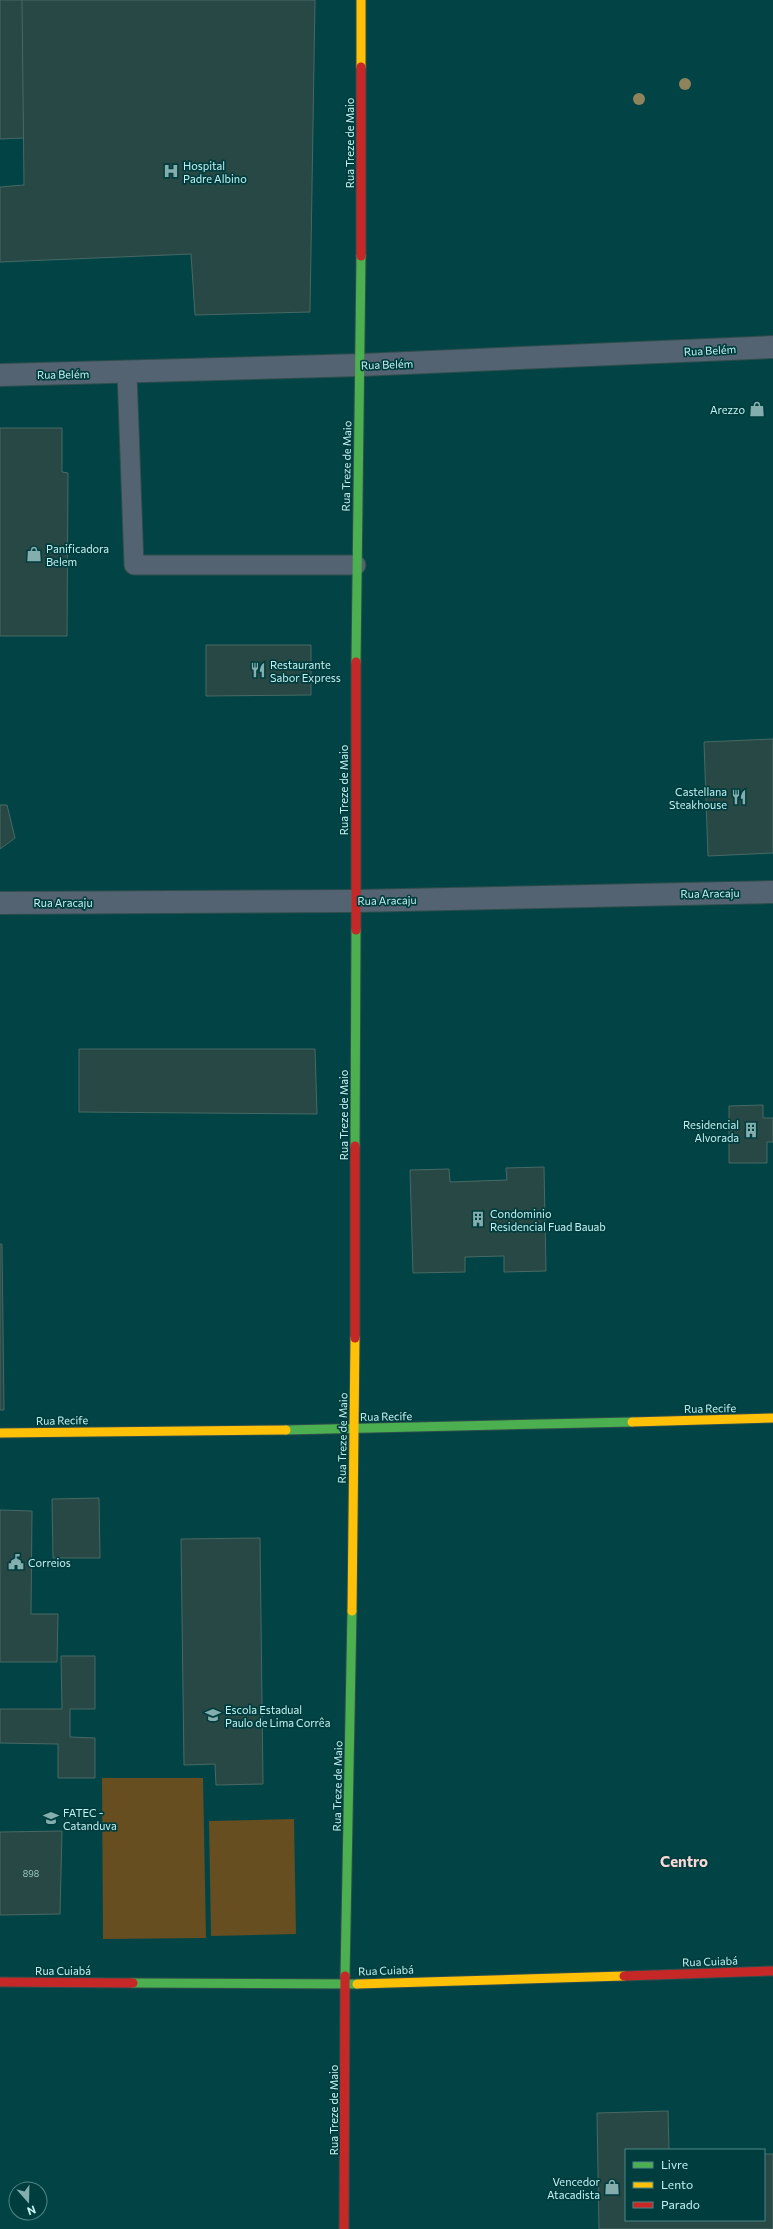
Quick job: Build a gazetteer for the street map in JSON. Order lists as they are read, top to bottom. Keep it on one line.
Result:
{"streets":{"street":["Rua Treze de Maio","Rua Belém","Rua Aracaju","Rua Recife","Rua Cuiabá"]},"crossings":[["Rua Treze de Maio","Rua Belém"],["Rua Treze de Maio","Rua Aracaju"],["Rua Treze de Maio","Rua Recife"],["Rua Treze de Maio","Rua Cuiabá"]],"districts":["Centro"],"places":{"hospital":["Hospital Padre Albino"],"shop":["Arezzo","Panificadora Belem","Vencedor Atacadista"],"restaurant":["Restaurante Sabor Express","Castellana Steakhouse"],"building":["Residencial Alvorada","Condominio Residencial Fuad Bauab"],"public building":["Correios"],"school or university":["Escola Estadual Paulo de Lima Corrêa","FATEC - Catanduva"]},"house_numbers":["898"],"legend":["Livre","Lento","Parado"],"north":"bottom"}
